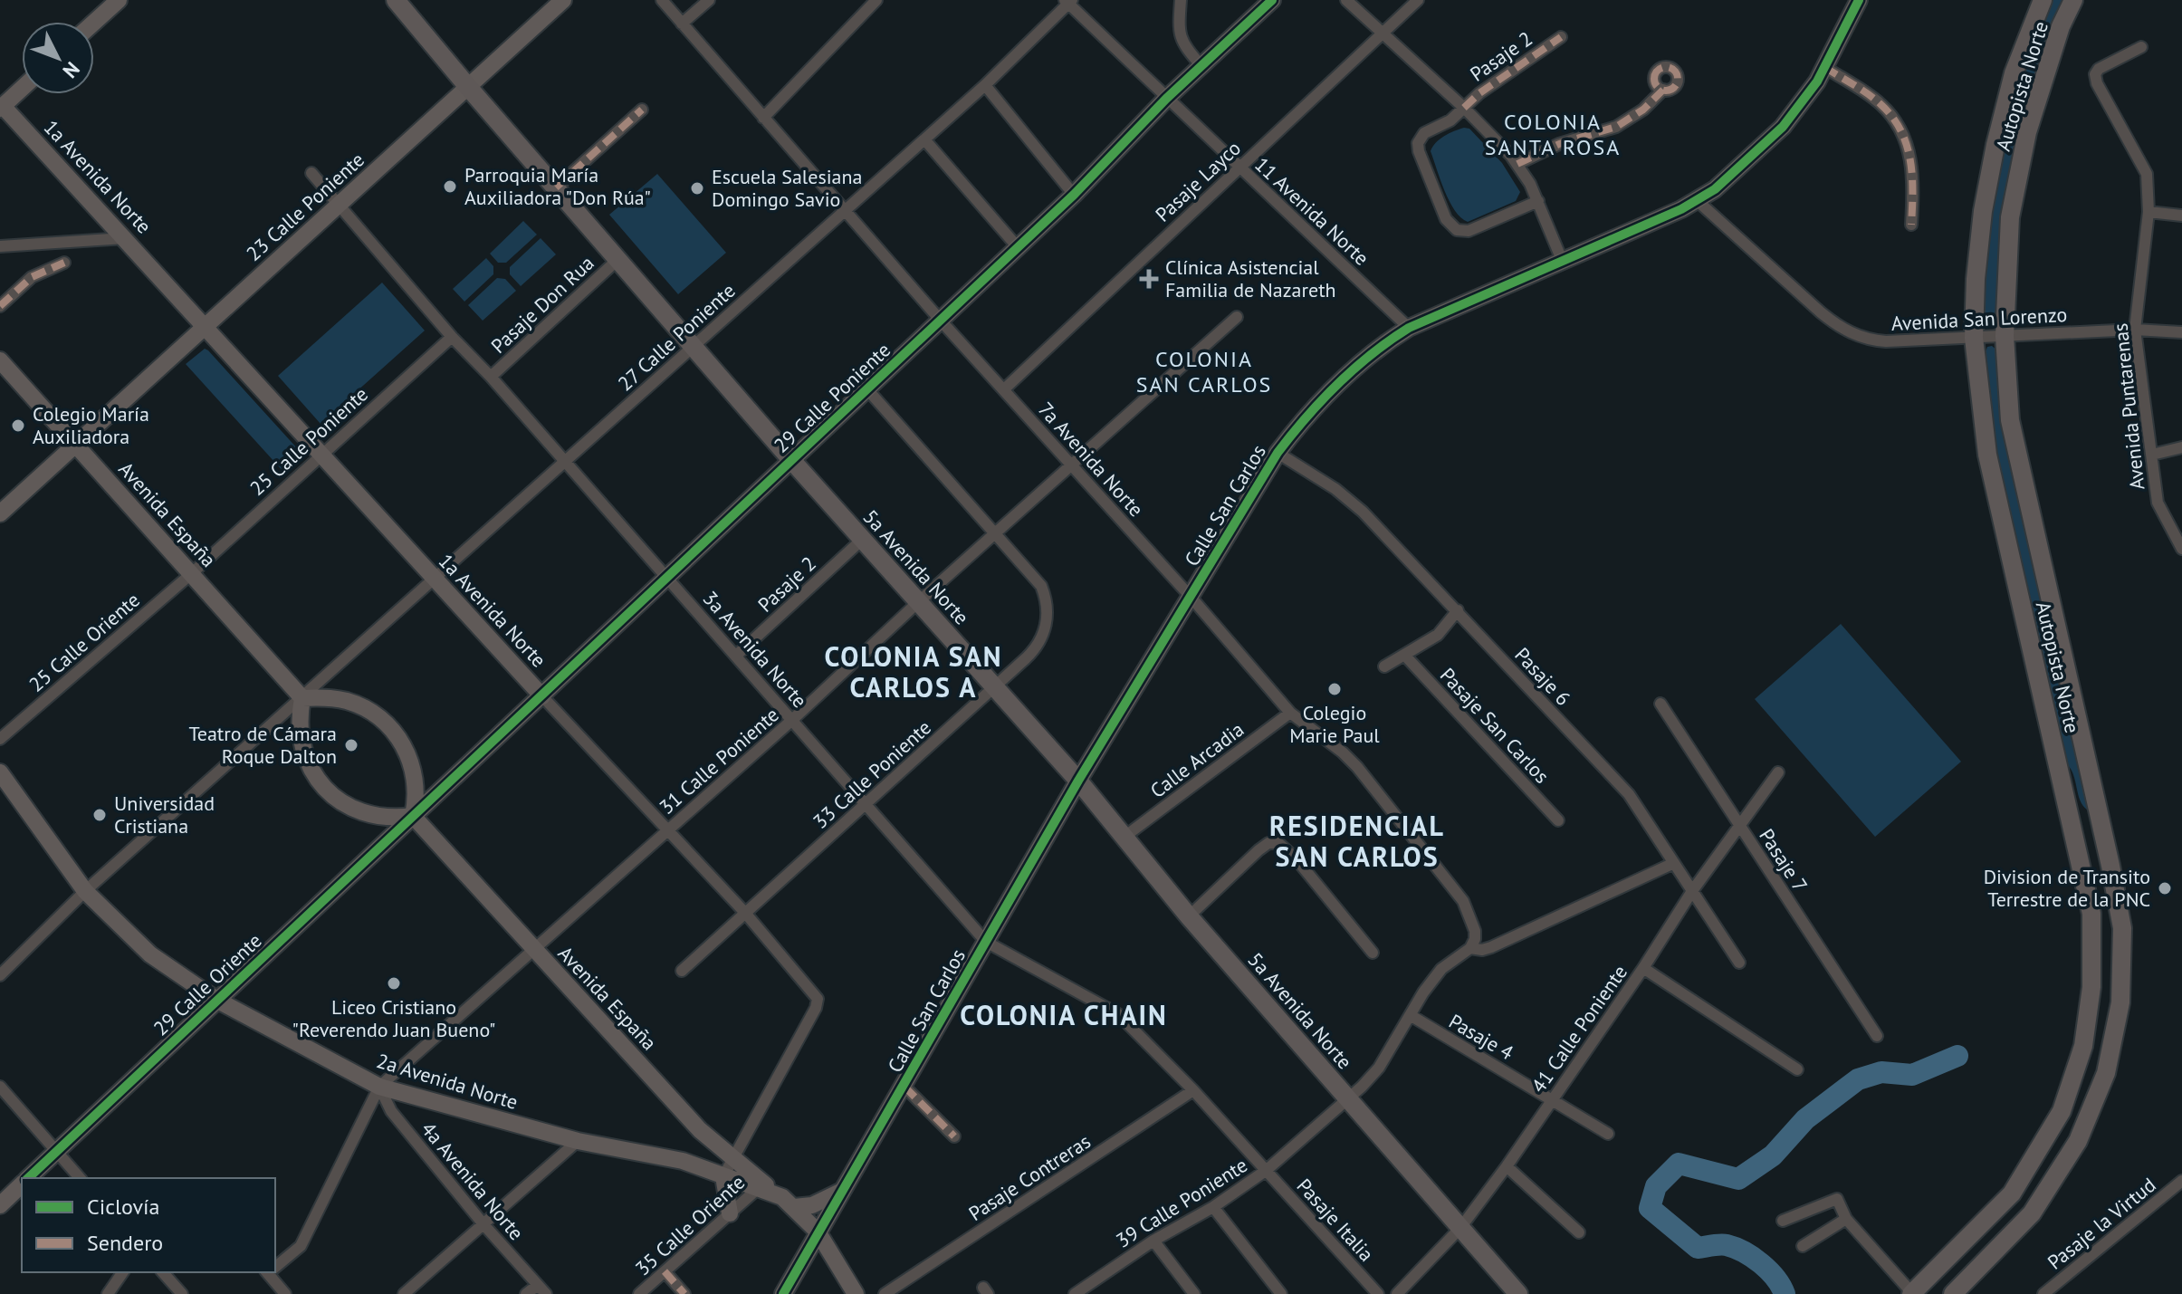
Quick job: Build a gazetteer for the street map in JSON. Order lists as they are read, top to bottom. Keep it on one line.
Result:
{"streets":{"main road":["Autopista Norte","5a Avenida Norte"],"street":["Pasaje 2","1a Avenida Norte","Pasaje Layco","23 Calle Poniente","11 Avenida Norte","Pasaje Don Rua","Avenida San Lorenzo","27 Calle Poniente","29 Calle Poniente","Avenida Puntarenas","25 Calle Poniente","7a Avenida Norte","Calle San Carlos","Avenida España","25 Calle Oriente","3a Avenida Norte","Pasaje 6","Pasaje San Carlos","Calle Arcadia","31 Calle Poniente","33 Calle Poniente","Pasaje 7","29 Calle Oriente","41 Calle Poniente","Pasaje 4","2a Avenida Norte","Pasaje Contreras","4a Avenida Norte","39 Calle Poniente","Pasaje Italia","Pasaje la Virtud","35 Calle Oriente"]},"crossings":[["Pasaje 2","5a Avenida Norte"],["Pasaje 2","3a Avenida Norte"],["Autopista Norte","Avenida San Lorenzo"],["1a Avenida Norte","23 Calle Poniente"],["1a Avenida Norte","27 Calle Poniente"],["1a Avenida Norte","29 Calle Poniente"],["1a Avenida Norte","25 Calle Poniente"],["1a Avenida Norte","Avenida España"],["1a Avenida Norte","31 Calle Poniente"],["1a Avenida Norte","33 Calle Poniente"],["1a Avenida Norte","2a Avenida Norte"],["Pasaje Layco","11 Avenida Norte"],["Pasaje Layco","7a Avenida Norte"],["23 Calle Poniente","Avenida España"],["23 Calle Poniente","5a Avenida Norte"],["23 Calle Poniente","3a Avenida Norte"],["11 Avenida Norte","27 Calle Poniente"],["11 Avenida Norte","29 Calle Poniente"],["11 Avenida Norte","Calle San Carlos"],["Pasaje Don Rua","5a Avenida Norte"],["Pasaje Don Rua","3a Avenida Norte"],["Avenida San Lorenzo","Avenida Puntarenas"],["Avenida San Lorenzo","Calle San Carlos"],["27 Calle Poniente","7a Avenida Norte"],["27 Calle Poniente","Avenida España"],["27 Calle Poniente","5a Avenida Norte"],["27 Calle Poniente","3a Avenida Norte"],["27 Calle Poniente","2a Avenida Norte"],["29 Calle Poniente","7a Avenida Norte"],["29 Calle Poniente","Avenida España"],["29 Calle Poniente","5a Avenida Norte"],["29 Calle Poniente","3a Avenida Norte"],["29 Calle Poniente","33 Calle Poniente"],["29 Calle Poniente","29 Calle Oriente"],["25 Calle Poniente","Avenida España"],["25 Calle Poniente","25 Calle Oriente"],["25 Calle Poniente","3a Avenida Norte"],["7a Avenida Norte","Calle San Carlos"],["7a Avenida Norte","Calle Arcadia"],["7a Avenida Norte","31 Calle Poniente"],["7a Avenida Norte","39 Calle Poniente"],["Calle San Carlos","5a Avenida Norte"],["Calle San Carlos","3a Avenida Norte"],["Calle San Carlos","Pasaje 6"],["Avenida España","25 Calle Oriente"],["Avenida España","31 Calle Poniente"],["Avenida España","29 Calle Oriente"],["Avenida España","2a Avenida Norte"],["Avenida España","35 Calle Oriente"],["5a Avenida Norte","Calle Arcadia"],["5a Avenida Norte","31 Calle Poniente"],["5a Avenida Norte","33 Calle Poniente"],["5a Avenida Norte","41 Calle Poniente"],["5a Avenida Norte","39 Calle Poniente"],["3a Avenida Norte","31 Calle Poniente"],["3a Avenida Norte","33 Calle Poniente"],["3a Avenida Norte","Pasaje Contreras"],["3a Avenida Norte","39 Calle Poniente"],["3a Avenida Norte","Pasaje Italia"],["Pasaje 6","41 Calle Poniente"],["Pasaje 6","39 Calle Poniente"],["31 Calle Poniente","33 Calle Poniente"],["31 Calle Poniente","2a Avenida Norte"],["31 Calle Poniente","4a Avenida Norte"],["Pasaje 7","41 Calle Poniente"],["29 Calle Oriente","2a Avenida Norte"],["41 Calle Poniente","Pasaje 4"],["Pasaje 4","39 Calle Poniente"],["2a Avenida Norte","4a Avenida Norte"],["2a Avenida Norte","35 Calle Oriente"],["39 Calle Poniente","Pasaje Italia"]],"districts":["COLONIA SANTA ROSA","COLONIA SAN CARLOS","COLONIA SAN CARLOS A","RESIDENCIAL SAN CARLOS","COLONIA CHAIN"],"places":{"other":["Parroquia María Auxiliadora \"Don Rúa\"","Escuela Salesiana Domingo Savio","Colegio María Auxiliadora","Colegio Marie Paul","Teatro de Cámara Roque Dalton","Universidad Cristiana","Division de Transito Terrestre de la PNC","Liceo Cristiano \"Reverendo Juan Bueno\""],"health":["Clínica Asistencial Familia de Nazareth"]},"legend":["Ciclovía","Sendero"],"north":"bottom right"}
